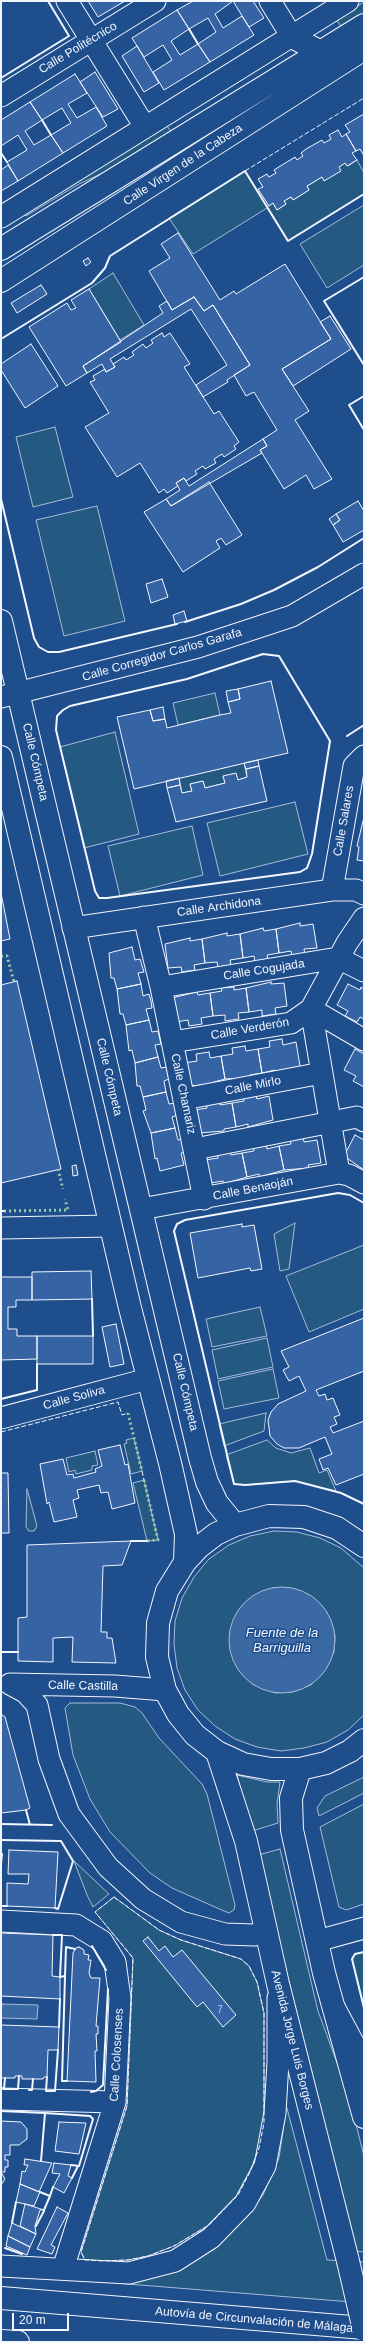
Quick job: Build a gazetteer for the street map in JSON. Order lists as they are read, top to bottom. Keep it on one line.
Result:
{"streets":{"main road":["Calle Virgen de la Cabeza","Calle Cómpeta","Avenida Jorge Luis Borges","Autovía de Circunvalación de Málaga"],"street":["Calle Politécnico","Calle Corregidor Carlos Garafa","Calle Salares","Calle Archidona","Calle Cogujada","Calle Verderón","Calle Mirlo","Calle Chamariz","Calle Benaoján","Calle Soliva","Calle Castilla","Calle Colosenses"]},"crossings":[["Calle Corregidor Carlos Garafa","Calle Cómpeta"],["Calle Cómpeta","Calle Archidona"],["Calle Cómpeta","Calle Benaoján"],["Calle Salares","Calle Archidona"],["Calle Archidona","Calle Chamariz"],["Calle Cogujada","Calle Chamariz"],["Calle Verderón","Calle Chamariz"],["Calle Mirlo","Calle Chamariz"],["Avenida Jorge Luis Borges","Autovía de Circunvalación de Málaga"]],"water":["Fuente de la Barriguilla"],"house_numbers":["7"],"scale_bar":"20 m"}
